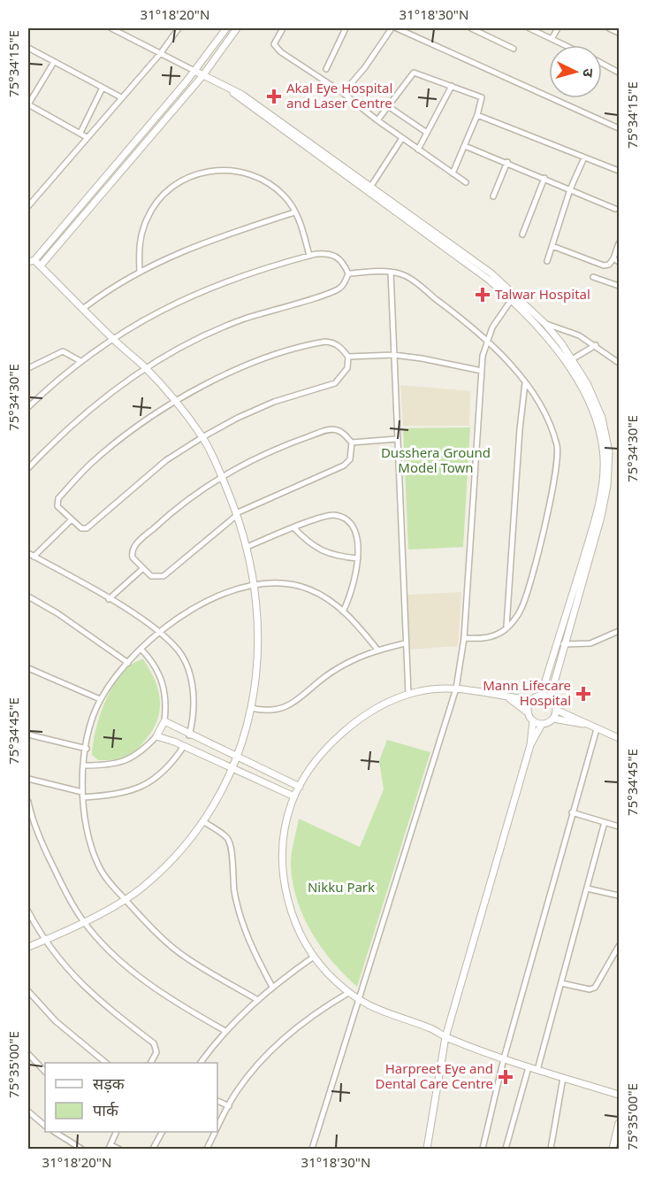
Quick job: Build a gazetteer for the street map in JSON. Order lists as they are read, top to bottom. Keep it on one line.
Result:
{"parks":["Dusshera Ground Model Town","Nikku Park"],"places":{"health":["Akal Eye Hospital and Laser Centre","Talwar Hospital","Mann Lifecare Hospital","Harpreet Eye and Dental Care Centre"]},"legend":["सड़क","पार्क"],"north":"right","coordinates":["31°18'20\"N","31°18'30\"N","75°34'15\"E","75°34'30\"E","75°34'45\"E","75°35'00\"E"]}
